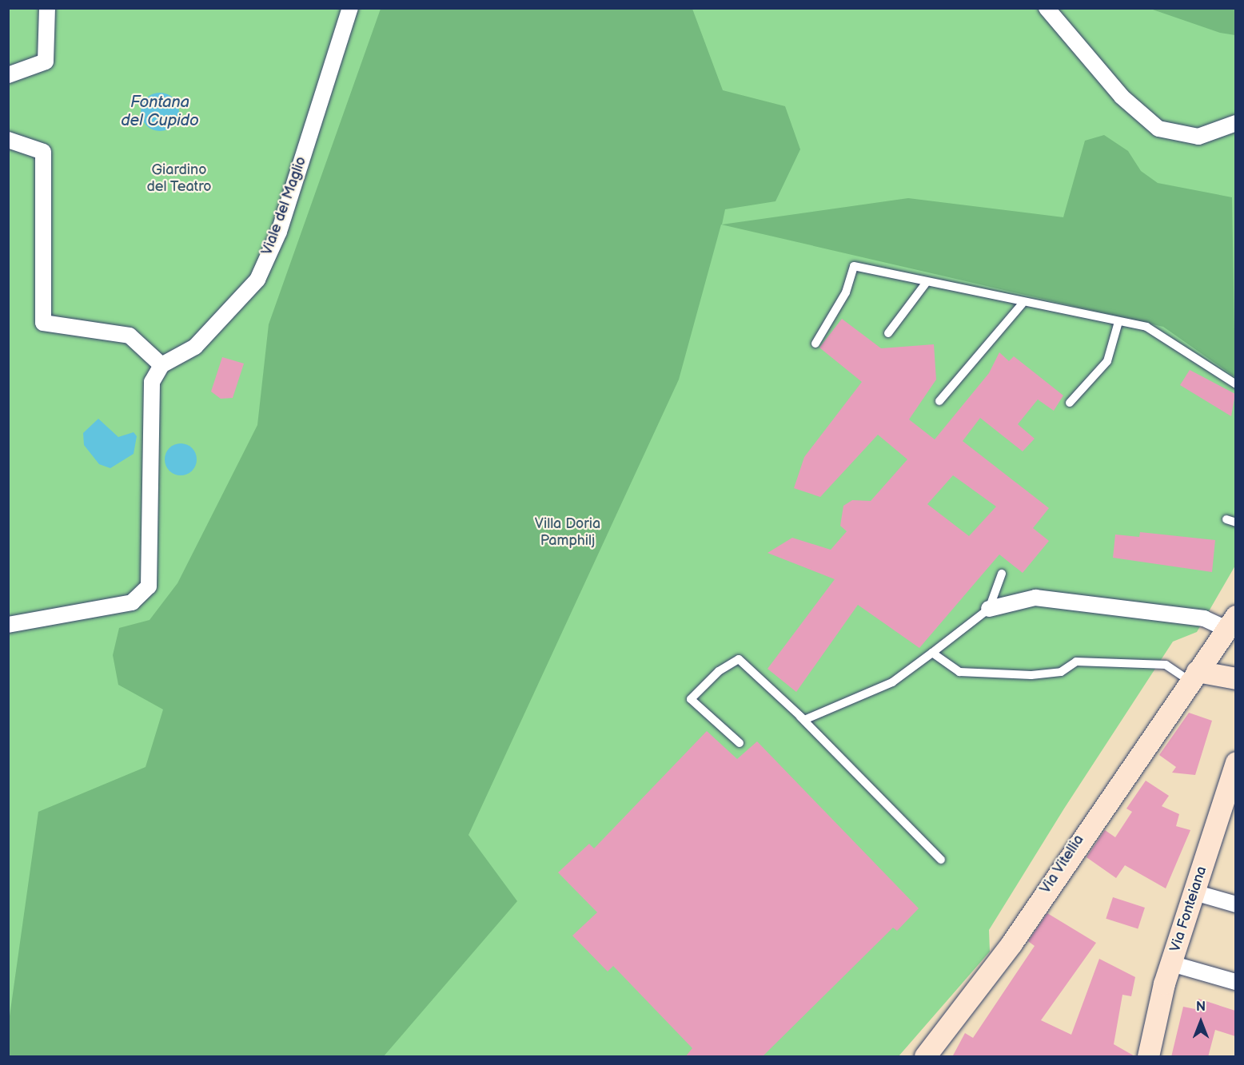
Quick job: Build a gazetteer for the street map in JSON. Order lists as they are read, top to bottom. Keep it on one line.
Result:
{"streets":{"street":["Viale del Maglio","Via Vitellia","Via Fonteiana"]},"water":["Fontana del Cupido"],"parks":["Giardino del Teatro","Villa Doria Pamphilj"],"north":"top"}
